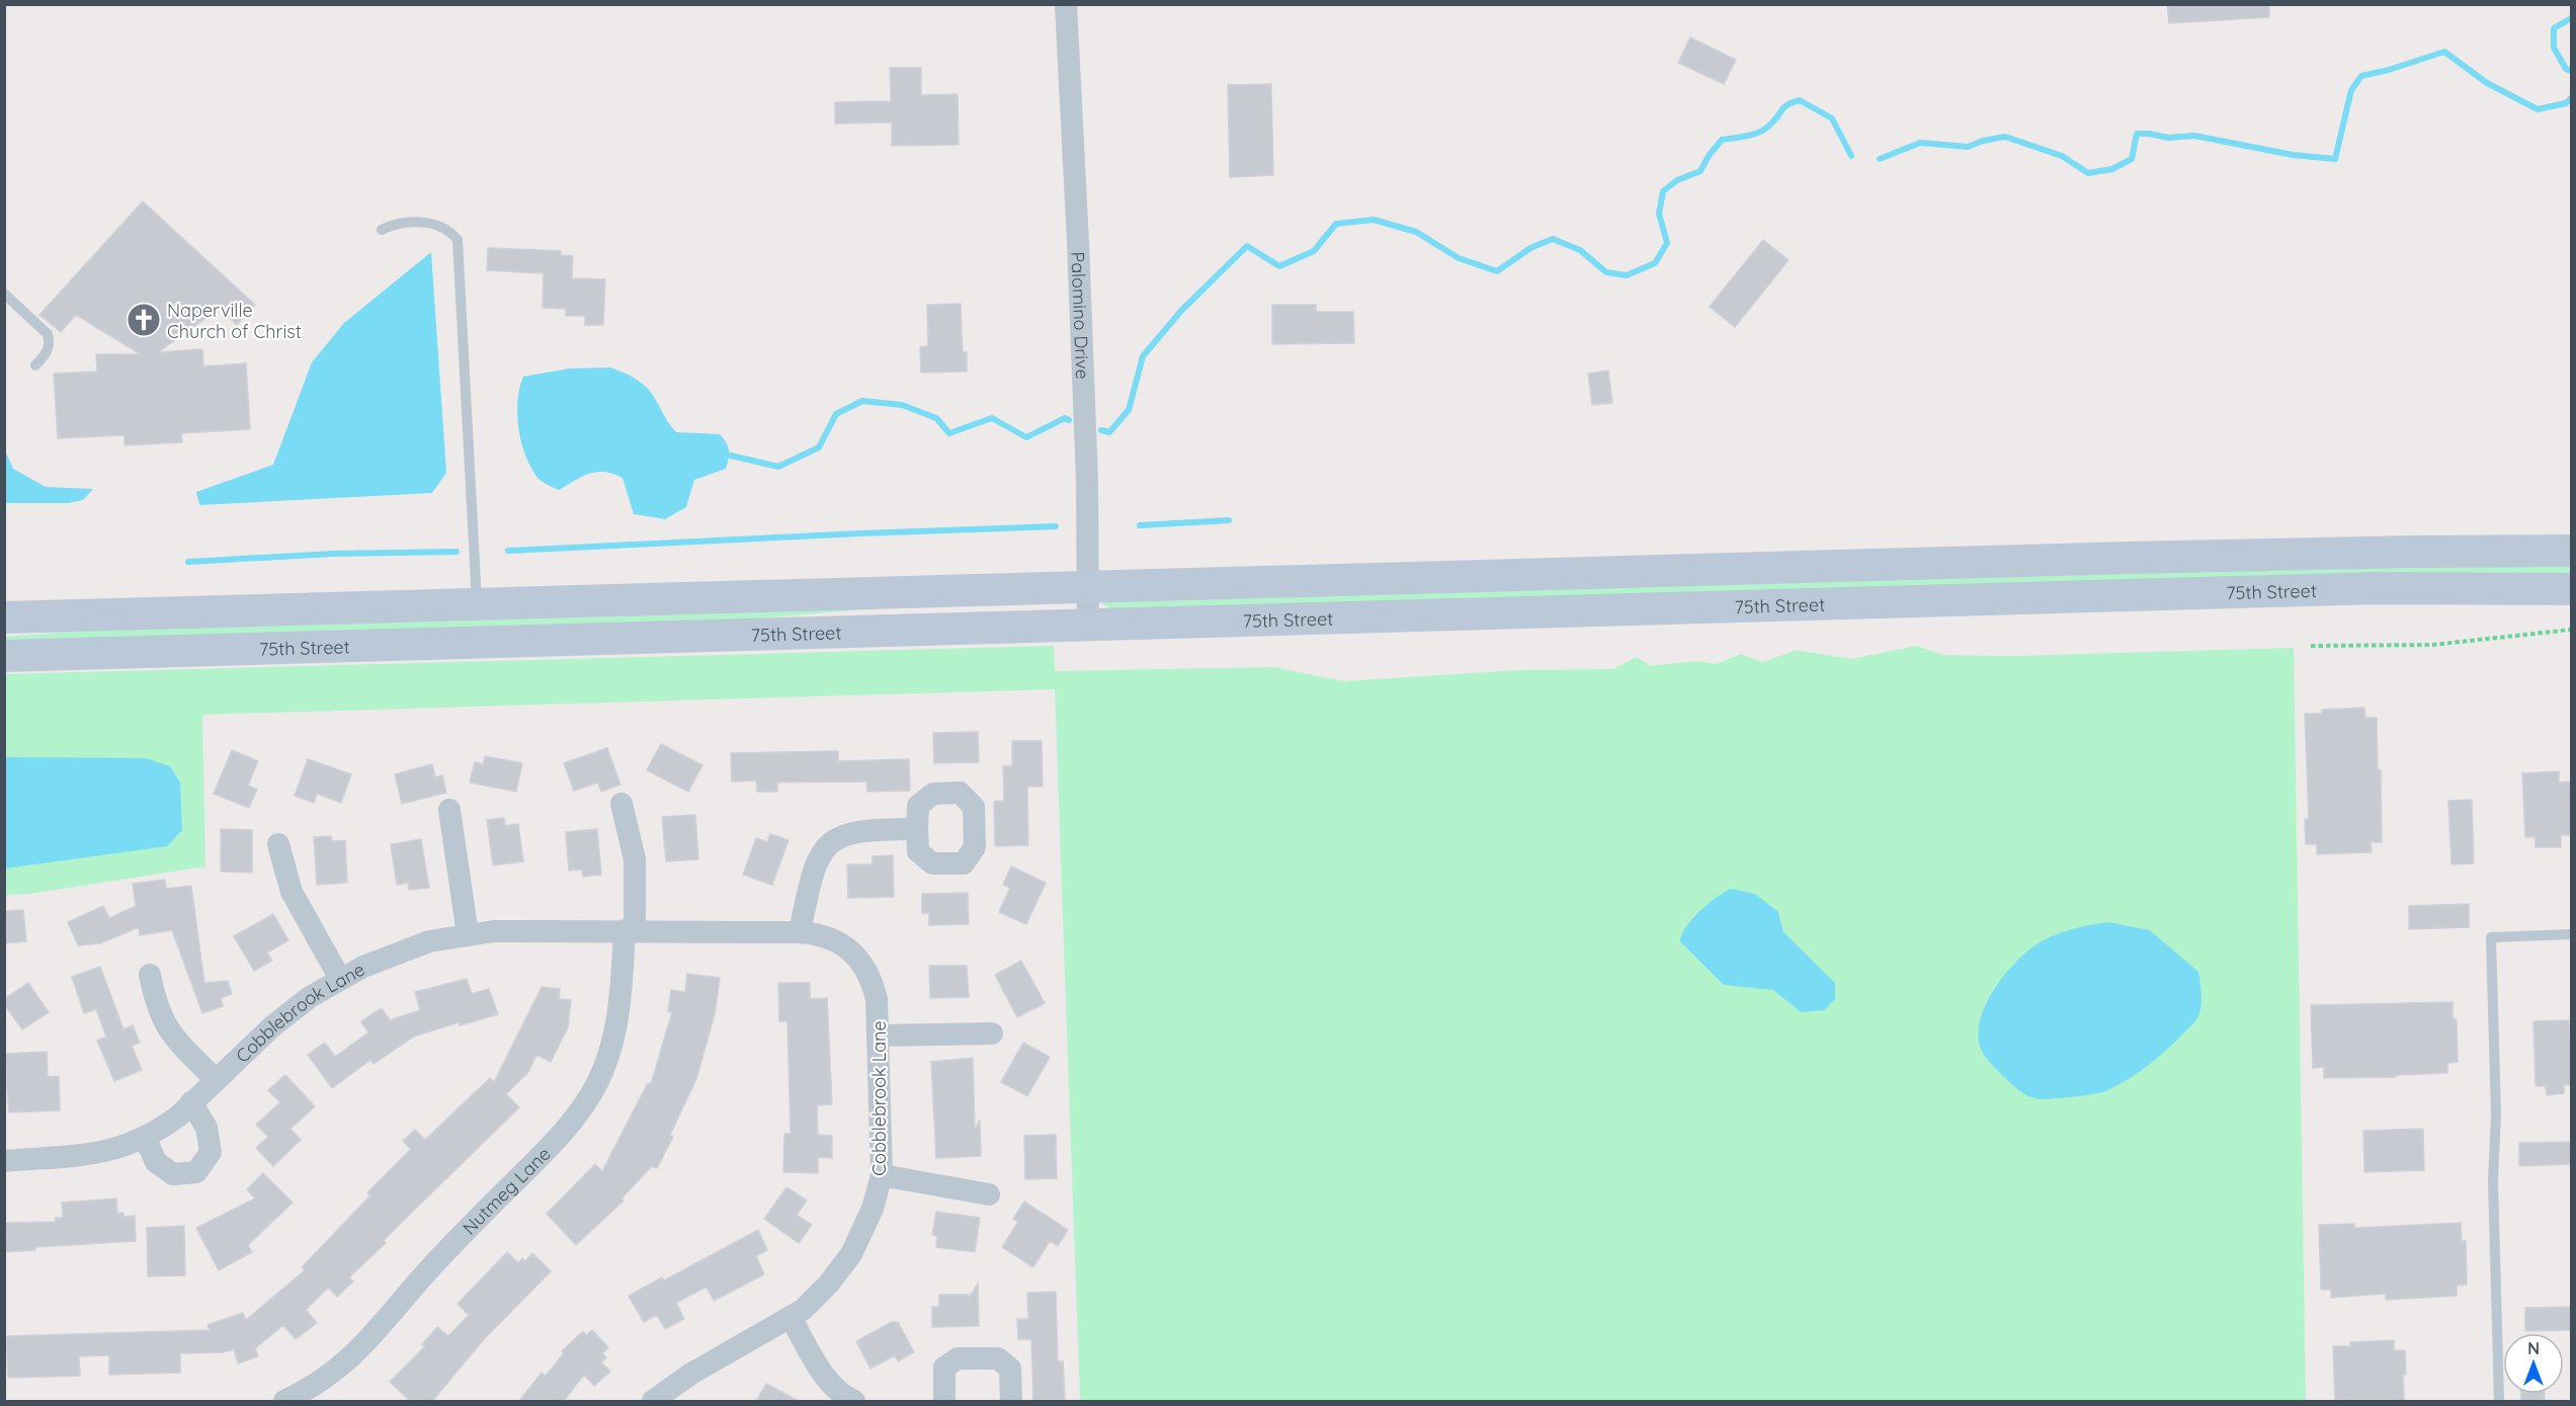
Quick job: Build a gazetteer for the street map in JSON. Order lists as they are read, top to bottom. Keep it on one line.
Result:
{"streets":{"main road":["75th Street"],"street":["Palomino Drive","Cobblebrook Lane","Nutmeg Lane"]},"crossings":[["Palomino Drive","75th Street"],["Cobblebrook Lane","Nutmeg Lane"]],"places":{"church":["Naperville Church of Christ"]},"north":"top"}
